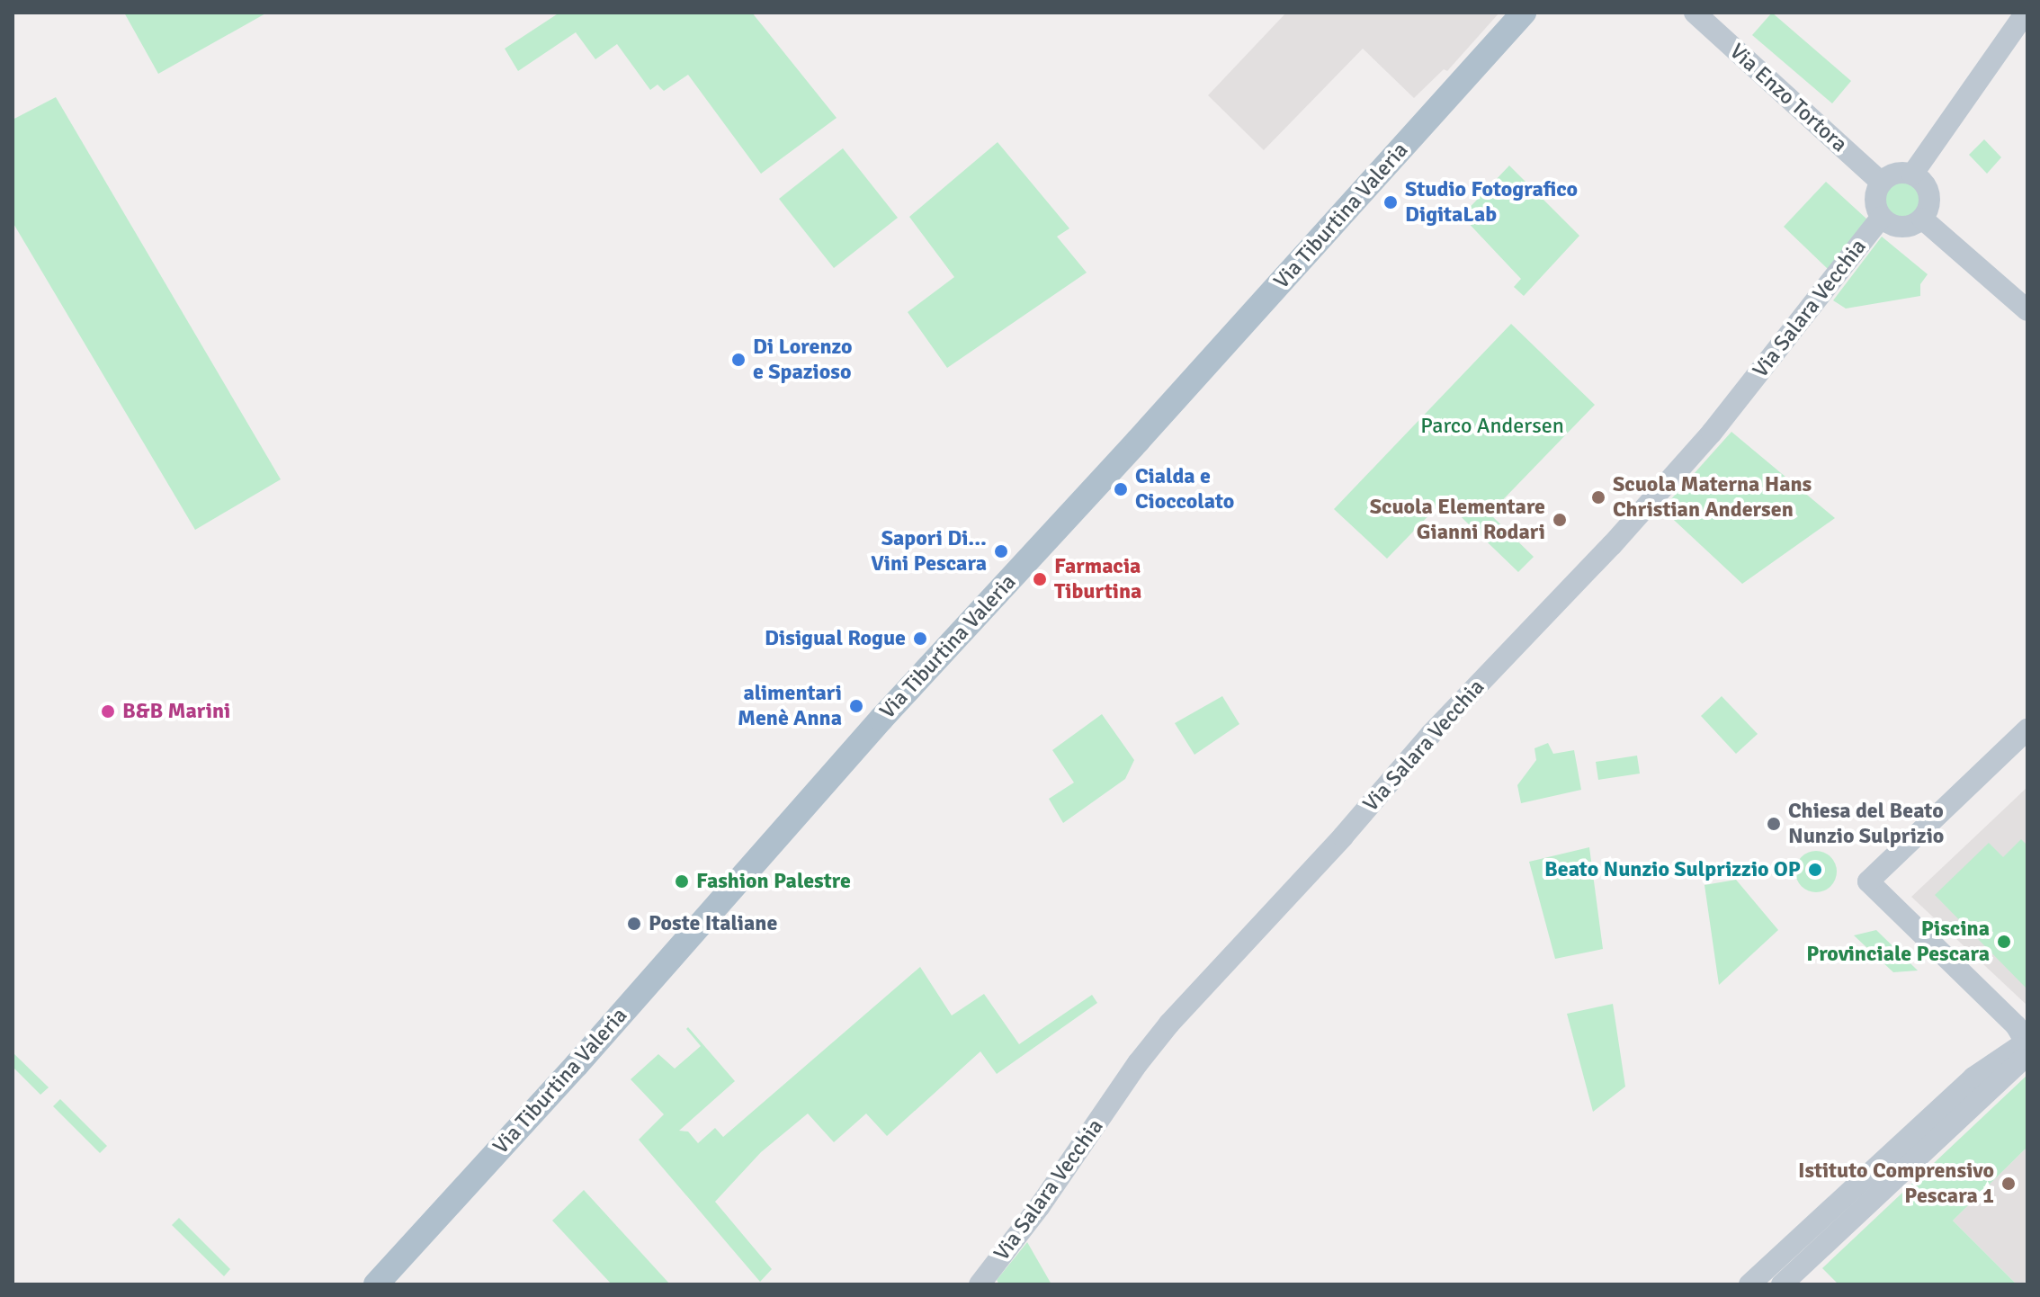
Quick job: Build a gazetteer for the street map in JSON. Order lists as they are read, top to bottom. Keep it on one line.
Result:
{"streets":{"main road":["Via Tiburtina Valeria"],"street":["Via Enzo Tortora","Via Salara Vecchia"]},"crossings":[["Via Enzo Tortora","Via Salara Vecchia"]],"parks":["Parco Andersen"],"places":["Studio Fotografico DigitaLab","Di Lorenzo e Spazioso","Cialda e Cioccolato","Scuola Materna Hans Christian Andersen","Scuola Elementare Gianni Rodari","Sapori Di... Vini Pescara","Farmacia Tiburtina","Disigual Rogue","alimentari Menè Anna","B&B Marini","Chiesa del Beato Nunzio Sulprizio","Beato Nunzio Sulprizzio OP","Fashion Palestre","Poste Italiane","Piscina Provinciale Pescara","Istituto Comprensivo Pescara 1"]}
